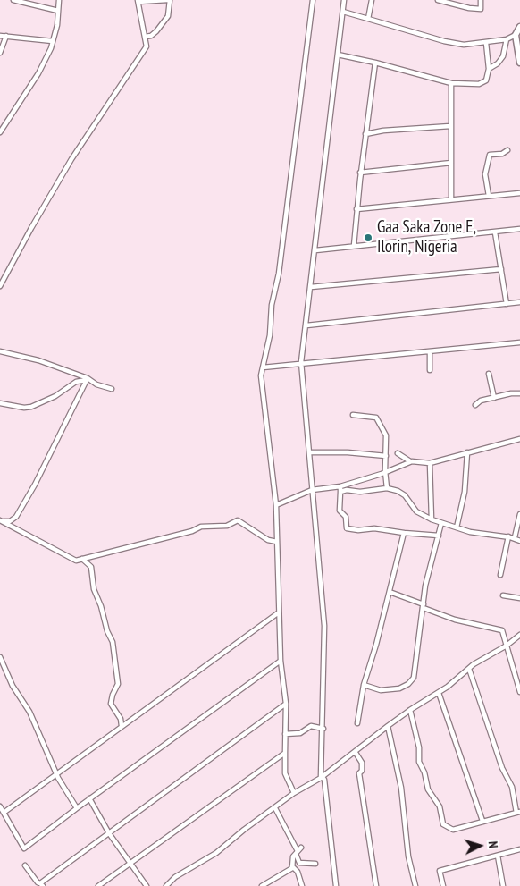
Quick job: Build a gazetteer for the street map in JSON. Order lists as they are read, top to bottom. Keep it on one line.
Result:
{"places":["Gaa Saka Zone E, Ilorin, Nigeria"],"north":"right"}
